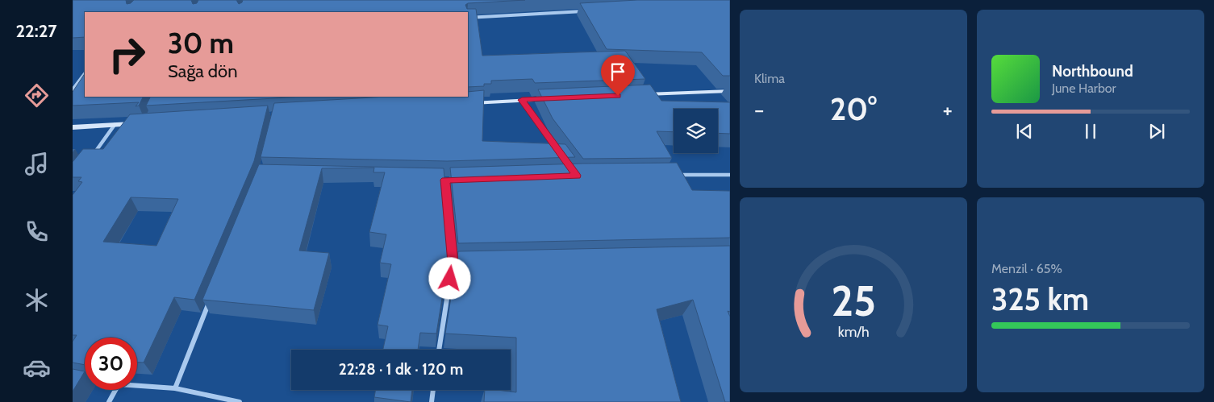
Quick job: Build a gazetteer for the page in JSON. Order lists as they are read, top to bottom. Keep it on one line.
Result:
{"page":{"tabs":"22:27","tile":["Klima",["Menzil · 65%","325 km"]],"turn":["30 m","Sağa dön"],"song":["Northbound","June Harbor"],"heat":["−","20°","+"],"limit":"30","trip":"22:28 · 1 dk · 120 m","gauge":["25","km/h"]}}
